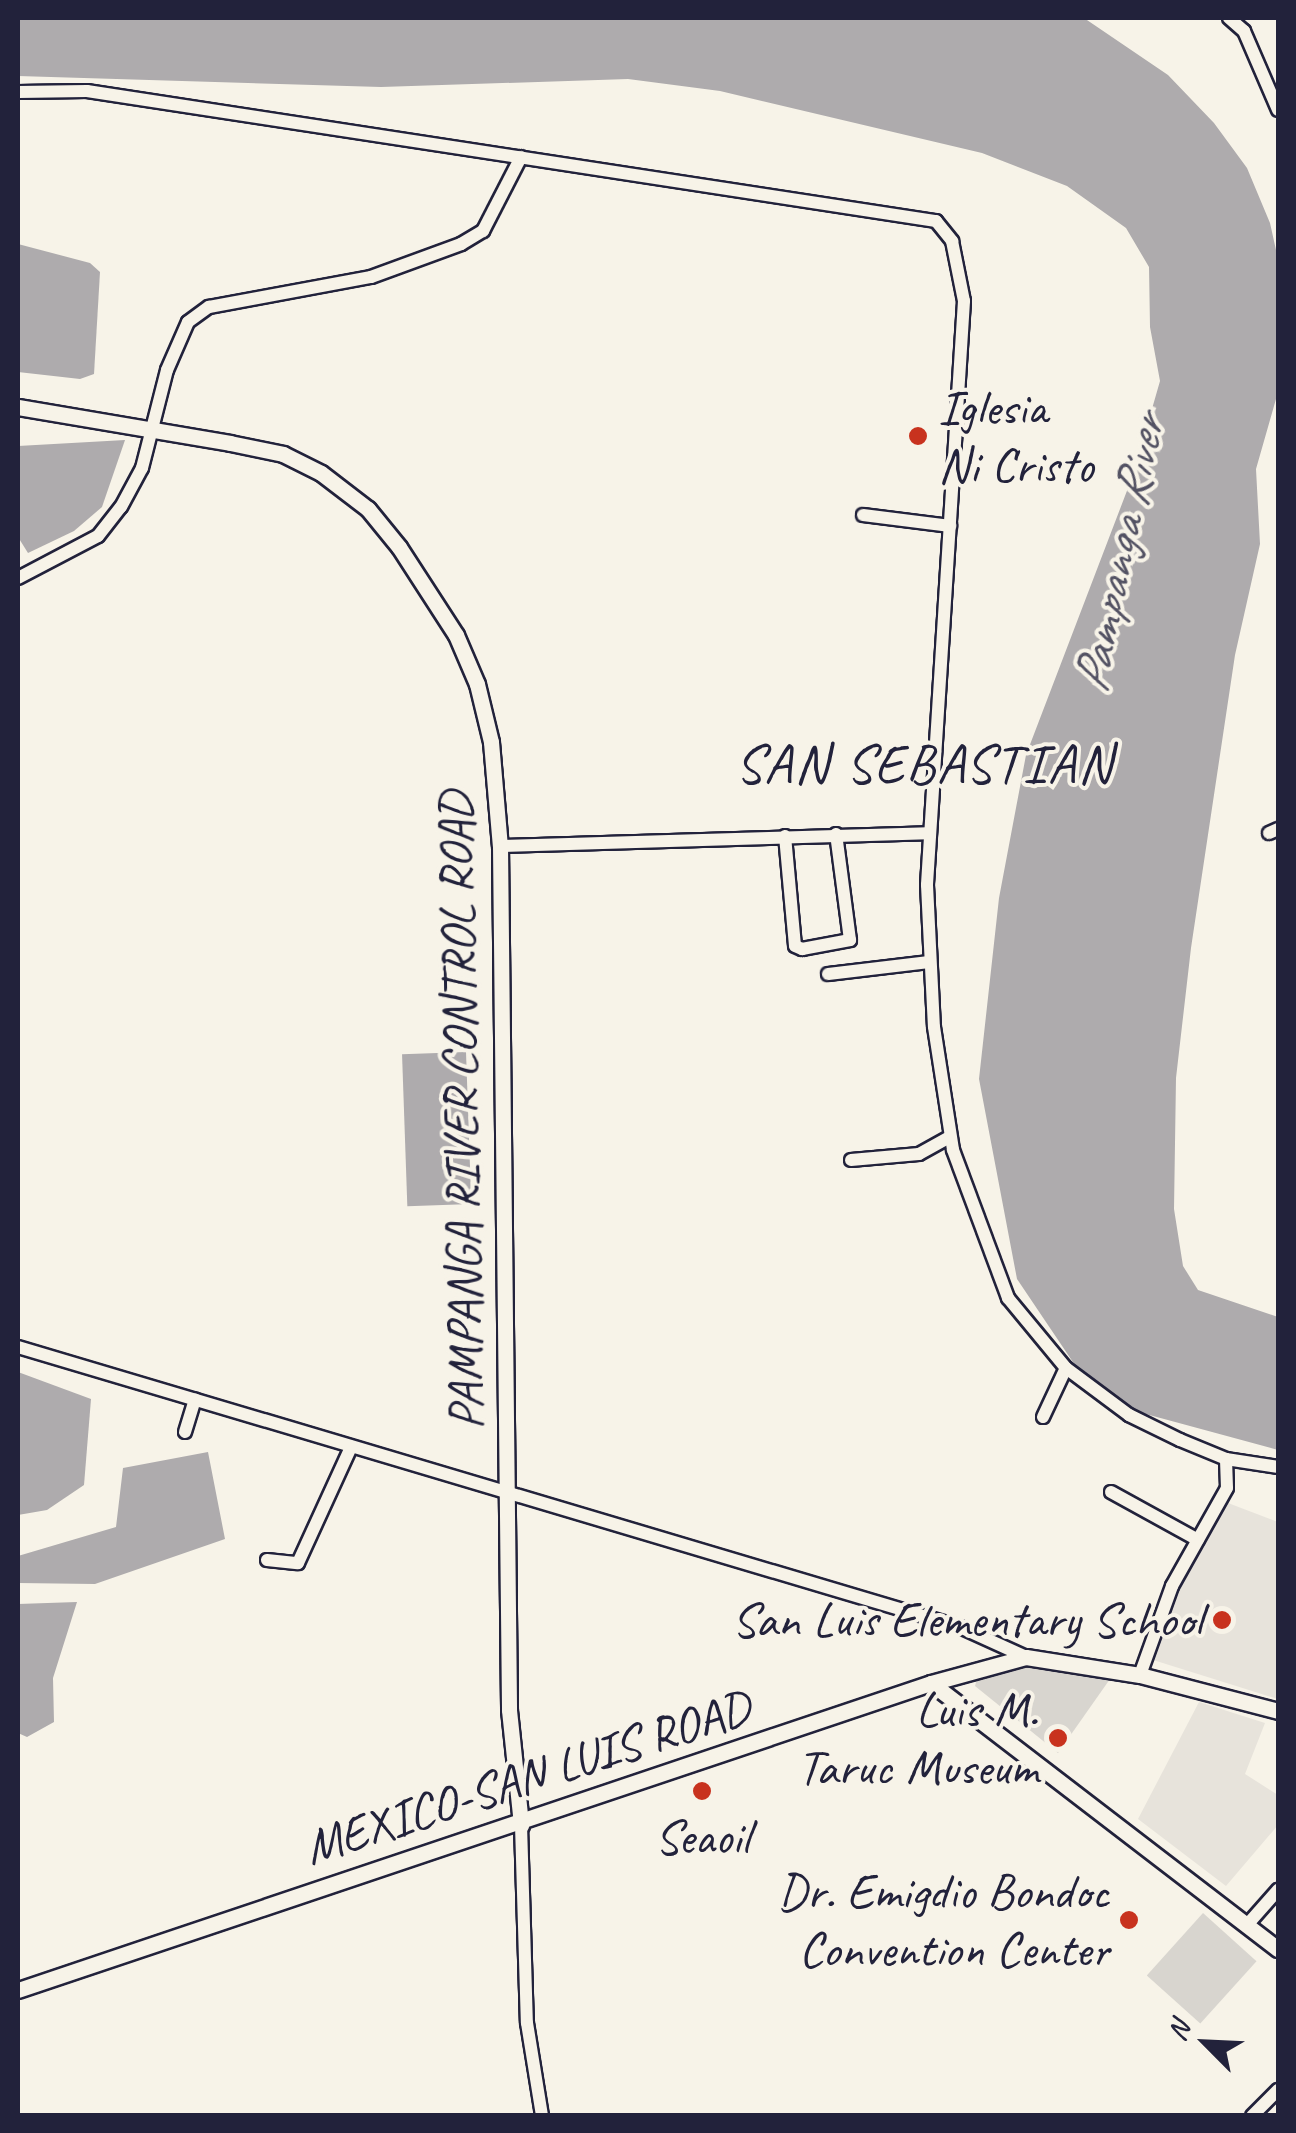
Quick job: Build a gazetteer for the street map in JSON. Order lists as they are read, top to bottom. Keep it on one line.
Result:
{"streets":{"main road":["PAMPANGA RIVER CONTROL ROAD","MEXICO-SAN LUIS ROAD"]},"crossings":[["PAMPANGA RIVER CONTROL ROAD","MEXICO-SAN LUIS ROAD"]],"districts":["SAN SEBASTIAN"],"water":["Pampanga River"],"places":["Iglesia Ni Cristo","San Luis Elementary School","Luis M. Taruc Museum","Seaoil","Dr. Emigdio Bondoc Convention Center"],"north":"top left"}
